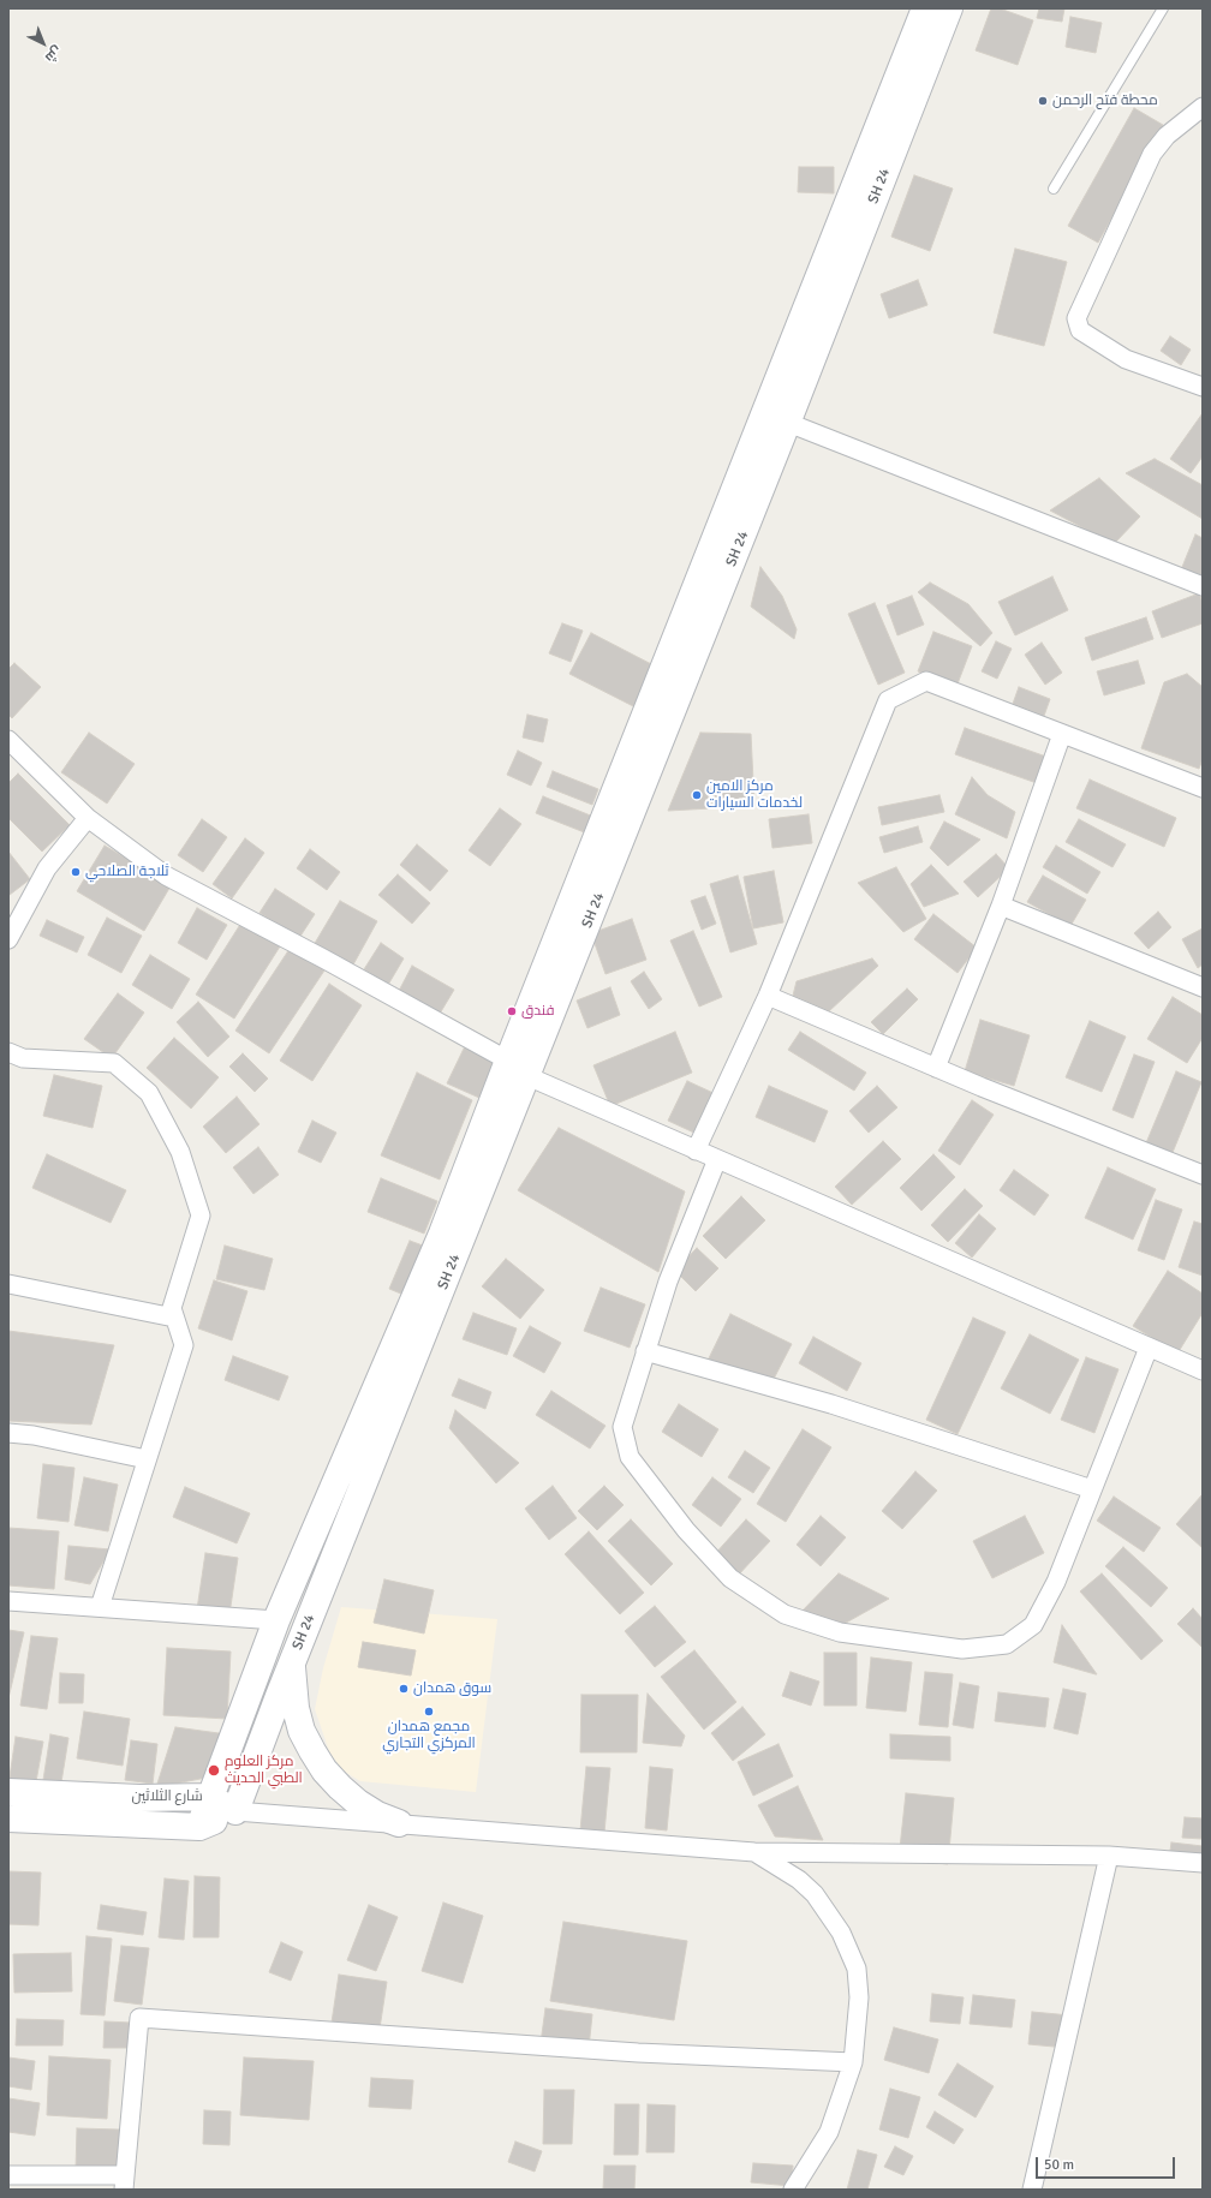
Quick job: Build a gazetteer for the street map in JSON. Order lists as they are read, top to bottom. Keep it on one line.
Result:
{"streets":{"street":["SH 24","شارع الثلاثين"]},"crossings":[["SH 24","شارع الثلاثين"]],"places":["محطة فتح الرحمن","مركز الامين لخدمات السيارات","ثلاجة الصلاحي","فندق","سوق همدان","مجمع همدان المركزي التجاري","مركز العلوم الطبي الحديث"],"scale_bar":"50 m","north":"bottom right"}
